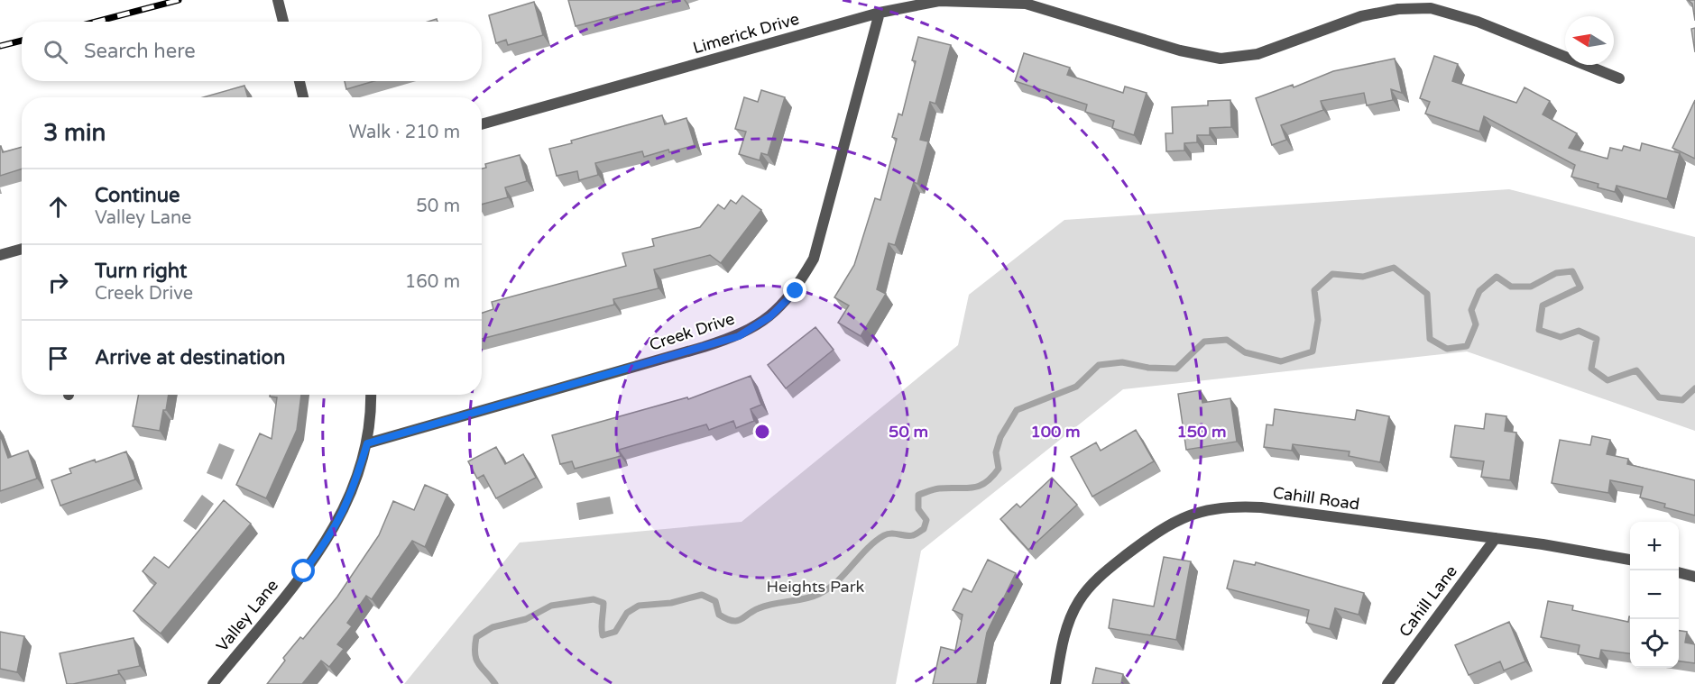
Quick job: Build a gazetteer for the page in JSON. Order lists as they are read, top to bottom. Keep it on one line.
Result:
{"streets":{"street":["Limerick Drive","Creek Drive","Cahill Road","Cahill Lane","Valley Lane"]},"crossings":[["Limerick Drive","Creek Drive"],["Creek Drive","Valley Lane"],["Cahill Road","Cahill Lane"]],"parks":["Heights Park"],"north":"left","page":{"search":"Search here","heading":["3 min","Walk · 210 m"],"list":[["Continue","Valley Lane","50 m"],["Turn right","Creek Drive","160 m"],"Arrive at destination"],"map_buttons":["+","−"]},"rings":["50 m","100 m","150 m"]}
